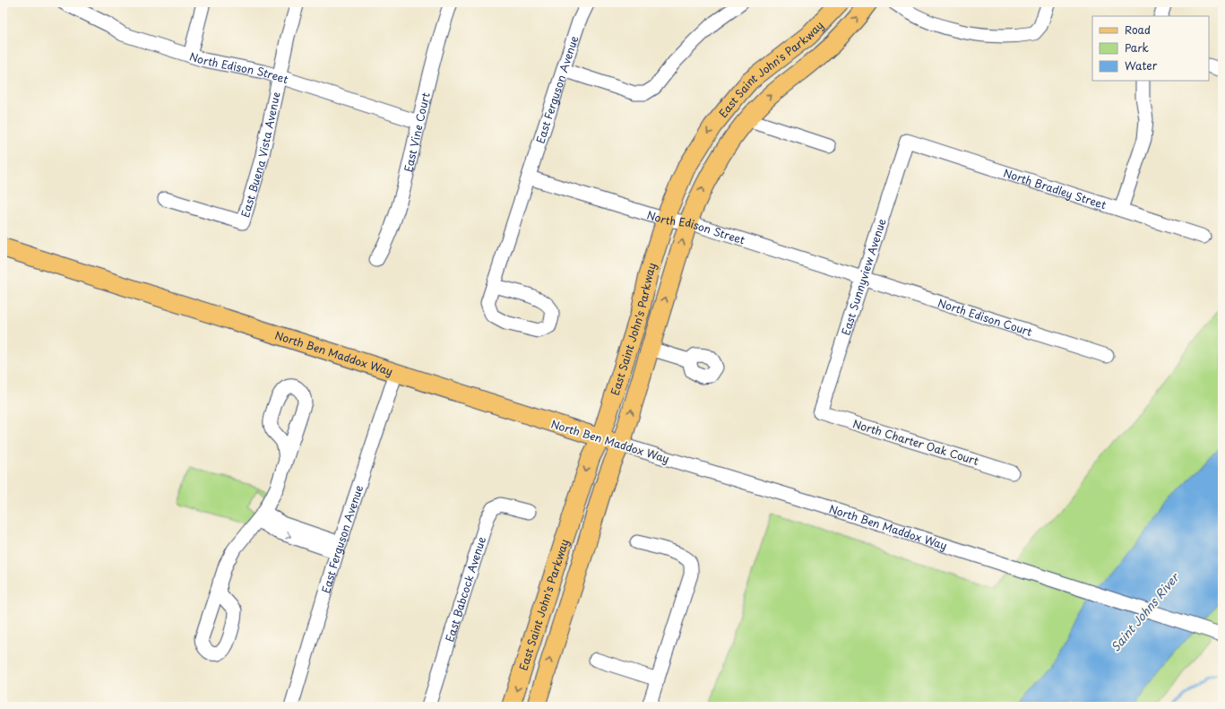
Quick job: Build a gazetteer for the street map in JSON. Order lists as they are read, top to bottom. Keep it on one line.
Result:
{"streets":{"main road":["East Saint John's Parkway","North Ben Maddox Way"],"street":["North Edison Street","East Ferguson Avenue","East Vine Court","East Buena Vista Avenue","North Bradley Street","East Sunnyview Avenue","North Edison Court","North Charter Oak Court","East Babcock Avenue"]},"crossings":[["North Edison Street","East Saint John's Parkway"],["North Edison Street","East Ferguson Avenue"],["North Edison Street","East Vine Court"],["North Edison Street","East Buena Vista Avenue"],["North Edison Street","East Sunnyview Avenue"],["North Edison Street","North Edison Court"],["East Saint John's Parkway","North Ben Maddox Way"],["East Ferguson Avenue","North Ben Maddox Way"],["North Bradley Street","East Sunnyview Avenue"],["East Sunnyview Avenue","North Edison Court"],["East Sunnyview Avenue","North Charter Oak Court"]],"water":["Saint Johns River"],"legend":["Road","Park","Water"]}
